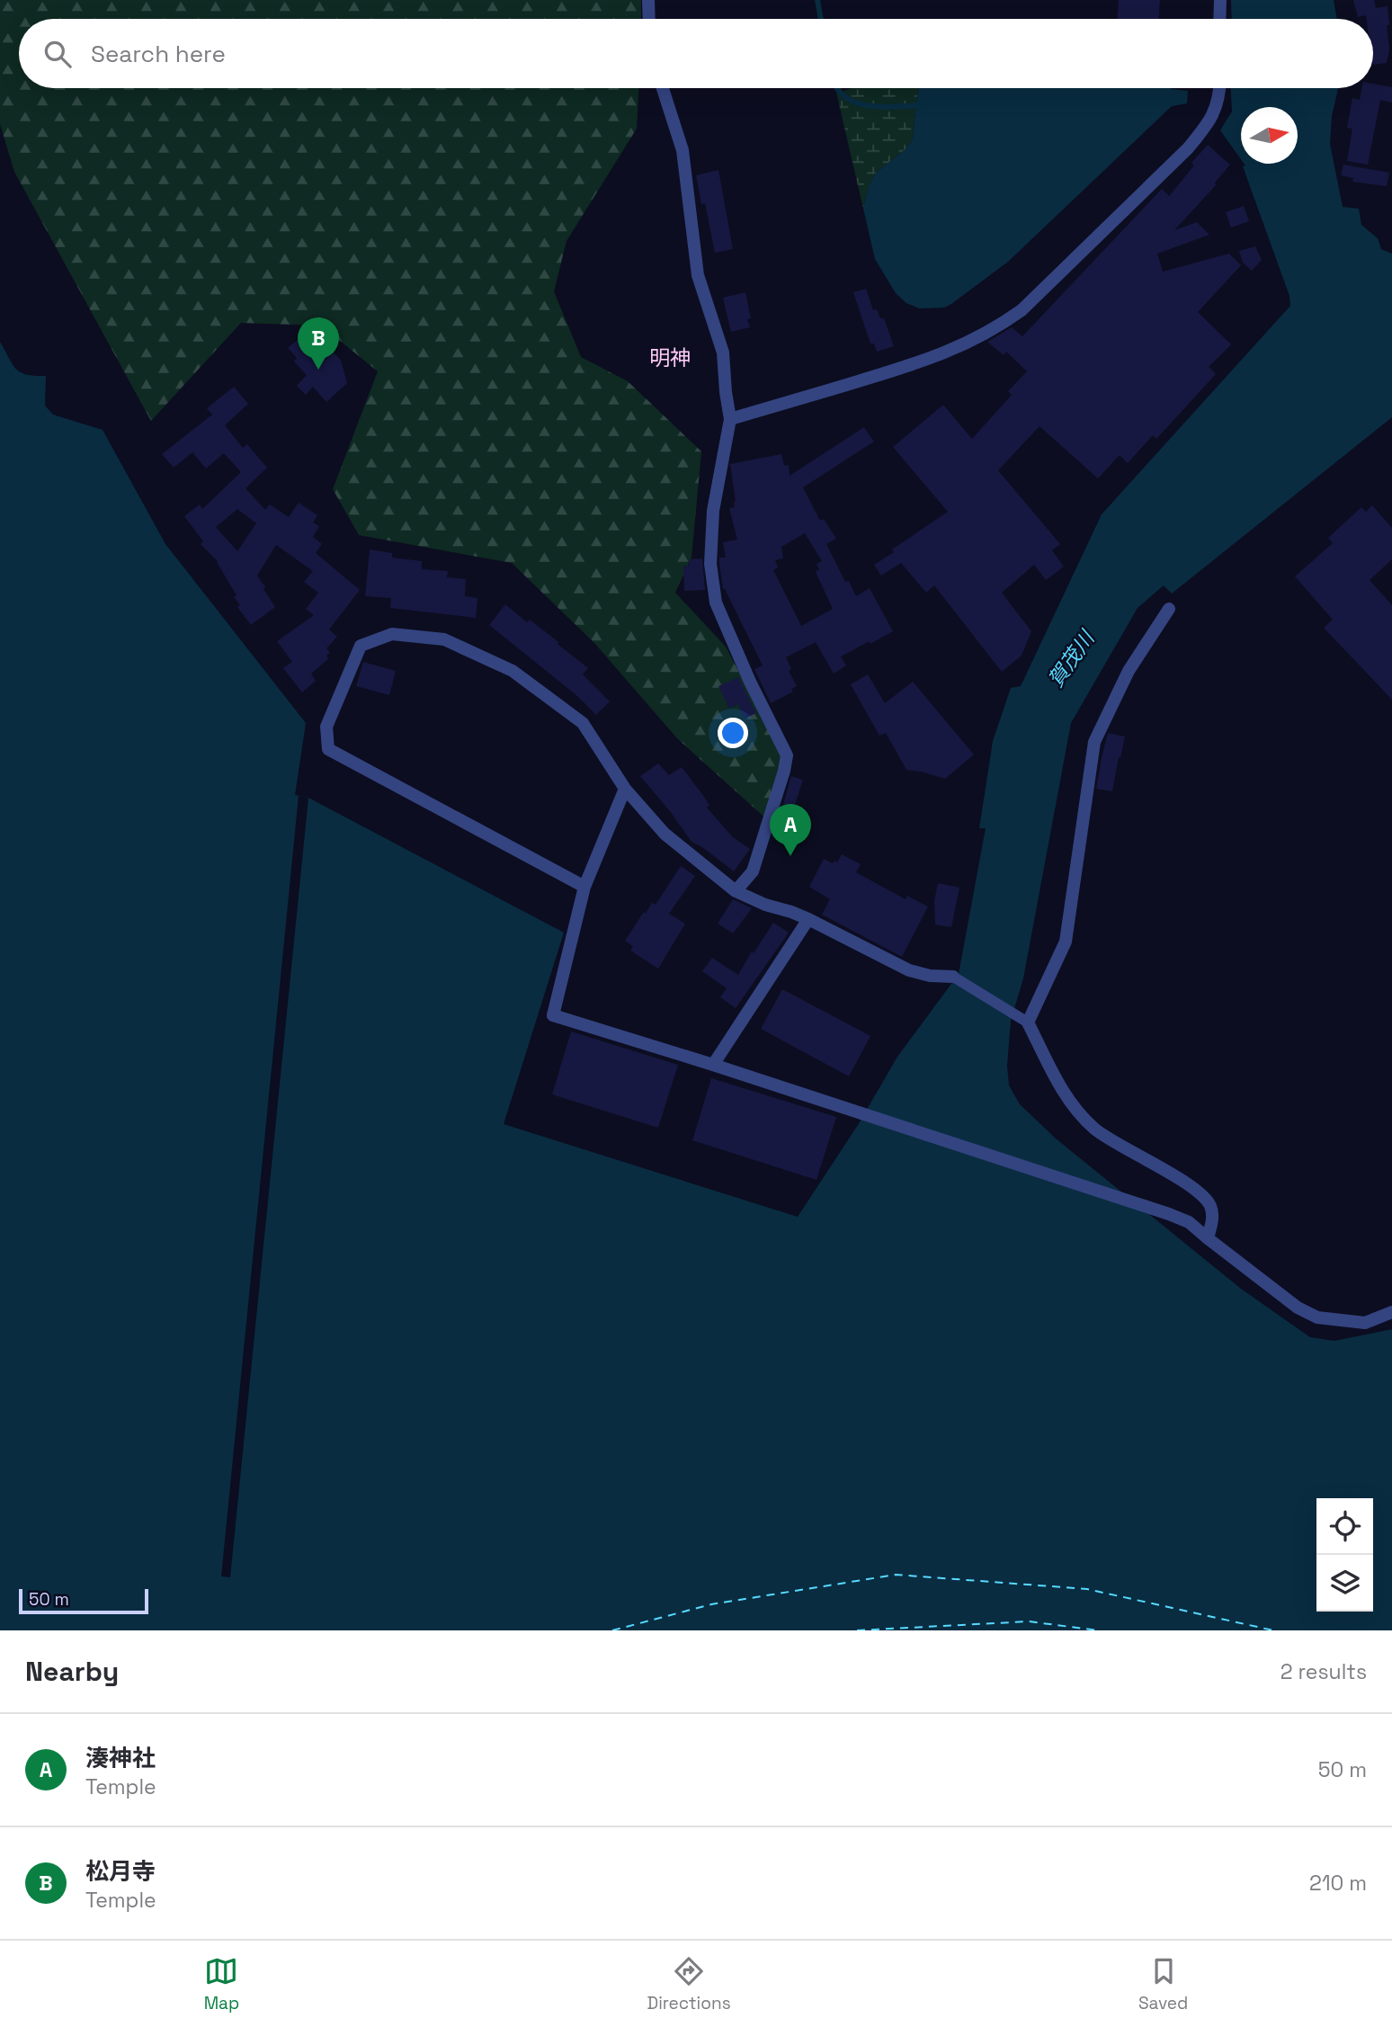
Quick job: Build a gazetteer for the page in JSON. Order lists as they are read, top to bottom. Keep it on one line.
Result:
{"districts":["明神"],"water":["賀茂川"],"scale_bar":"50 m","north":"right","page":{"search":"Search here","pins":["B","A"],"scale":"50 m","heading":["Nearby","2 results"],"list":[{"mark":"A","name":"湊神社","note":"Temple","value":"50 m"},{"mark":"B","name":"松月寺","note":"Temple","value":"210 m"}],"nav":["Map","Directions","Saved"]}}
